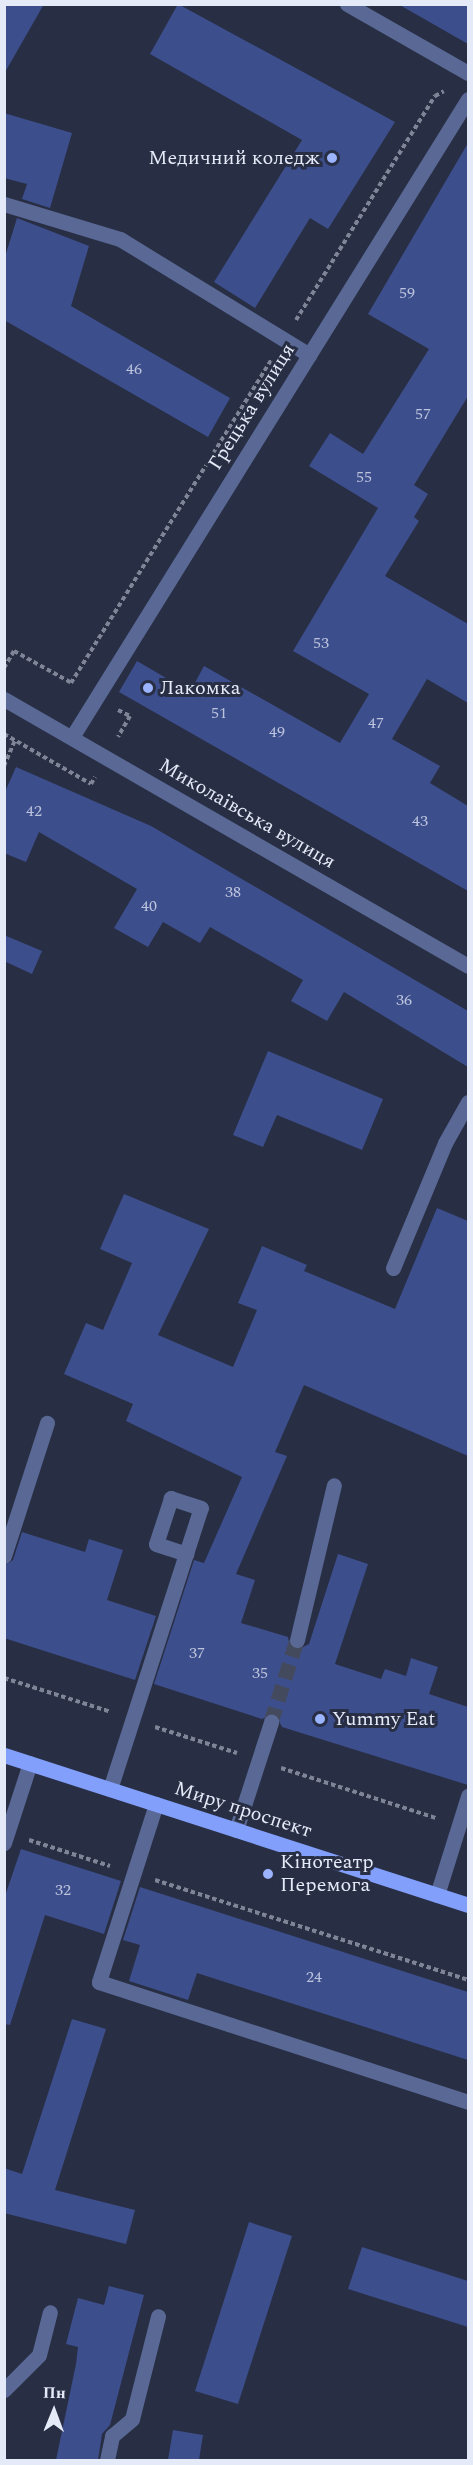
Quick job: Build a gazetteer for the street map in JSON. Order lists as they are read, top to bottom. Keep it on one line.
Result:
{"streets":{"main road":["Миру проспект"],"street":["Грецька вулиця","Миколаївська вулиця"]},"crossings":[["Грецька вулиця","Миколаївська вулиця"]],"places":["Медичний коледж","Лакомка","Yummy Eat","Кінотеатр Перемога"],"house_numbers":["59","46","57","55","53","51","47","49","42","43","38","40","36","37","35","32","24"],"north":"top"}
